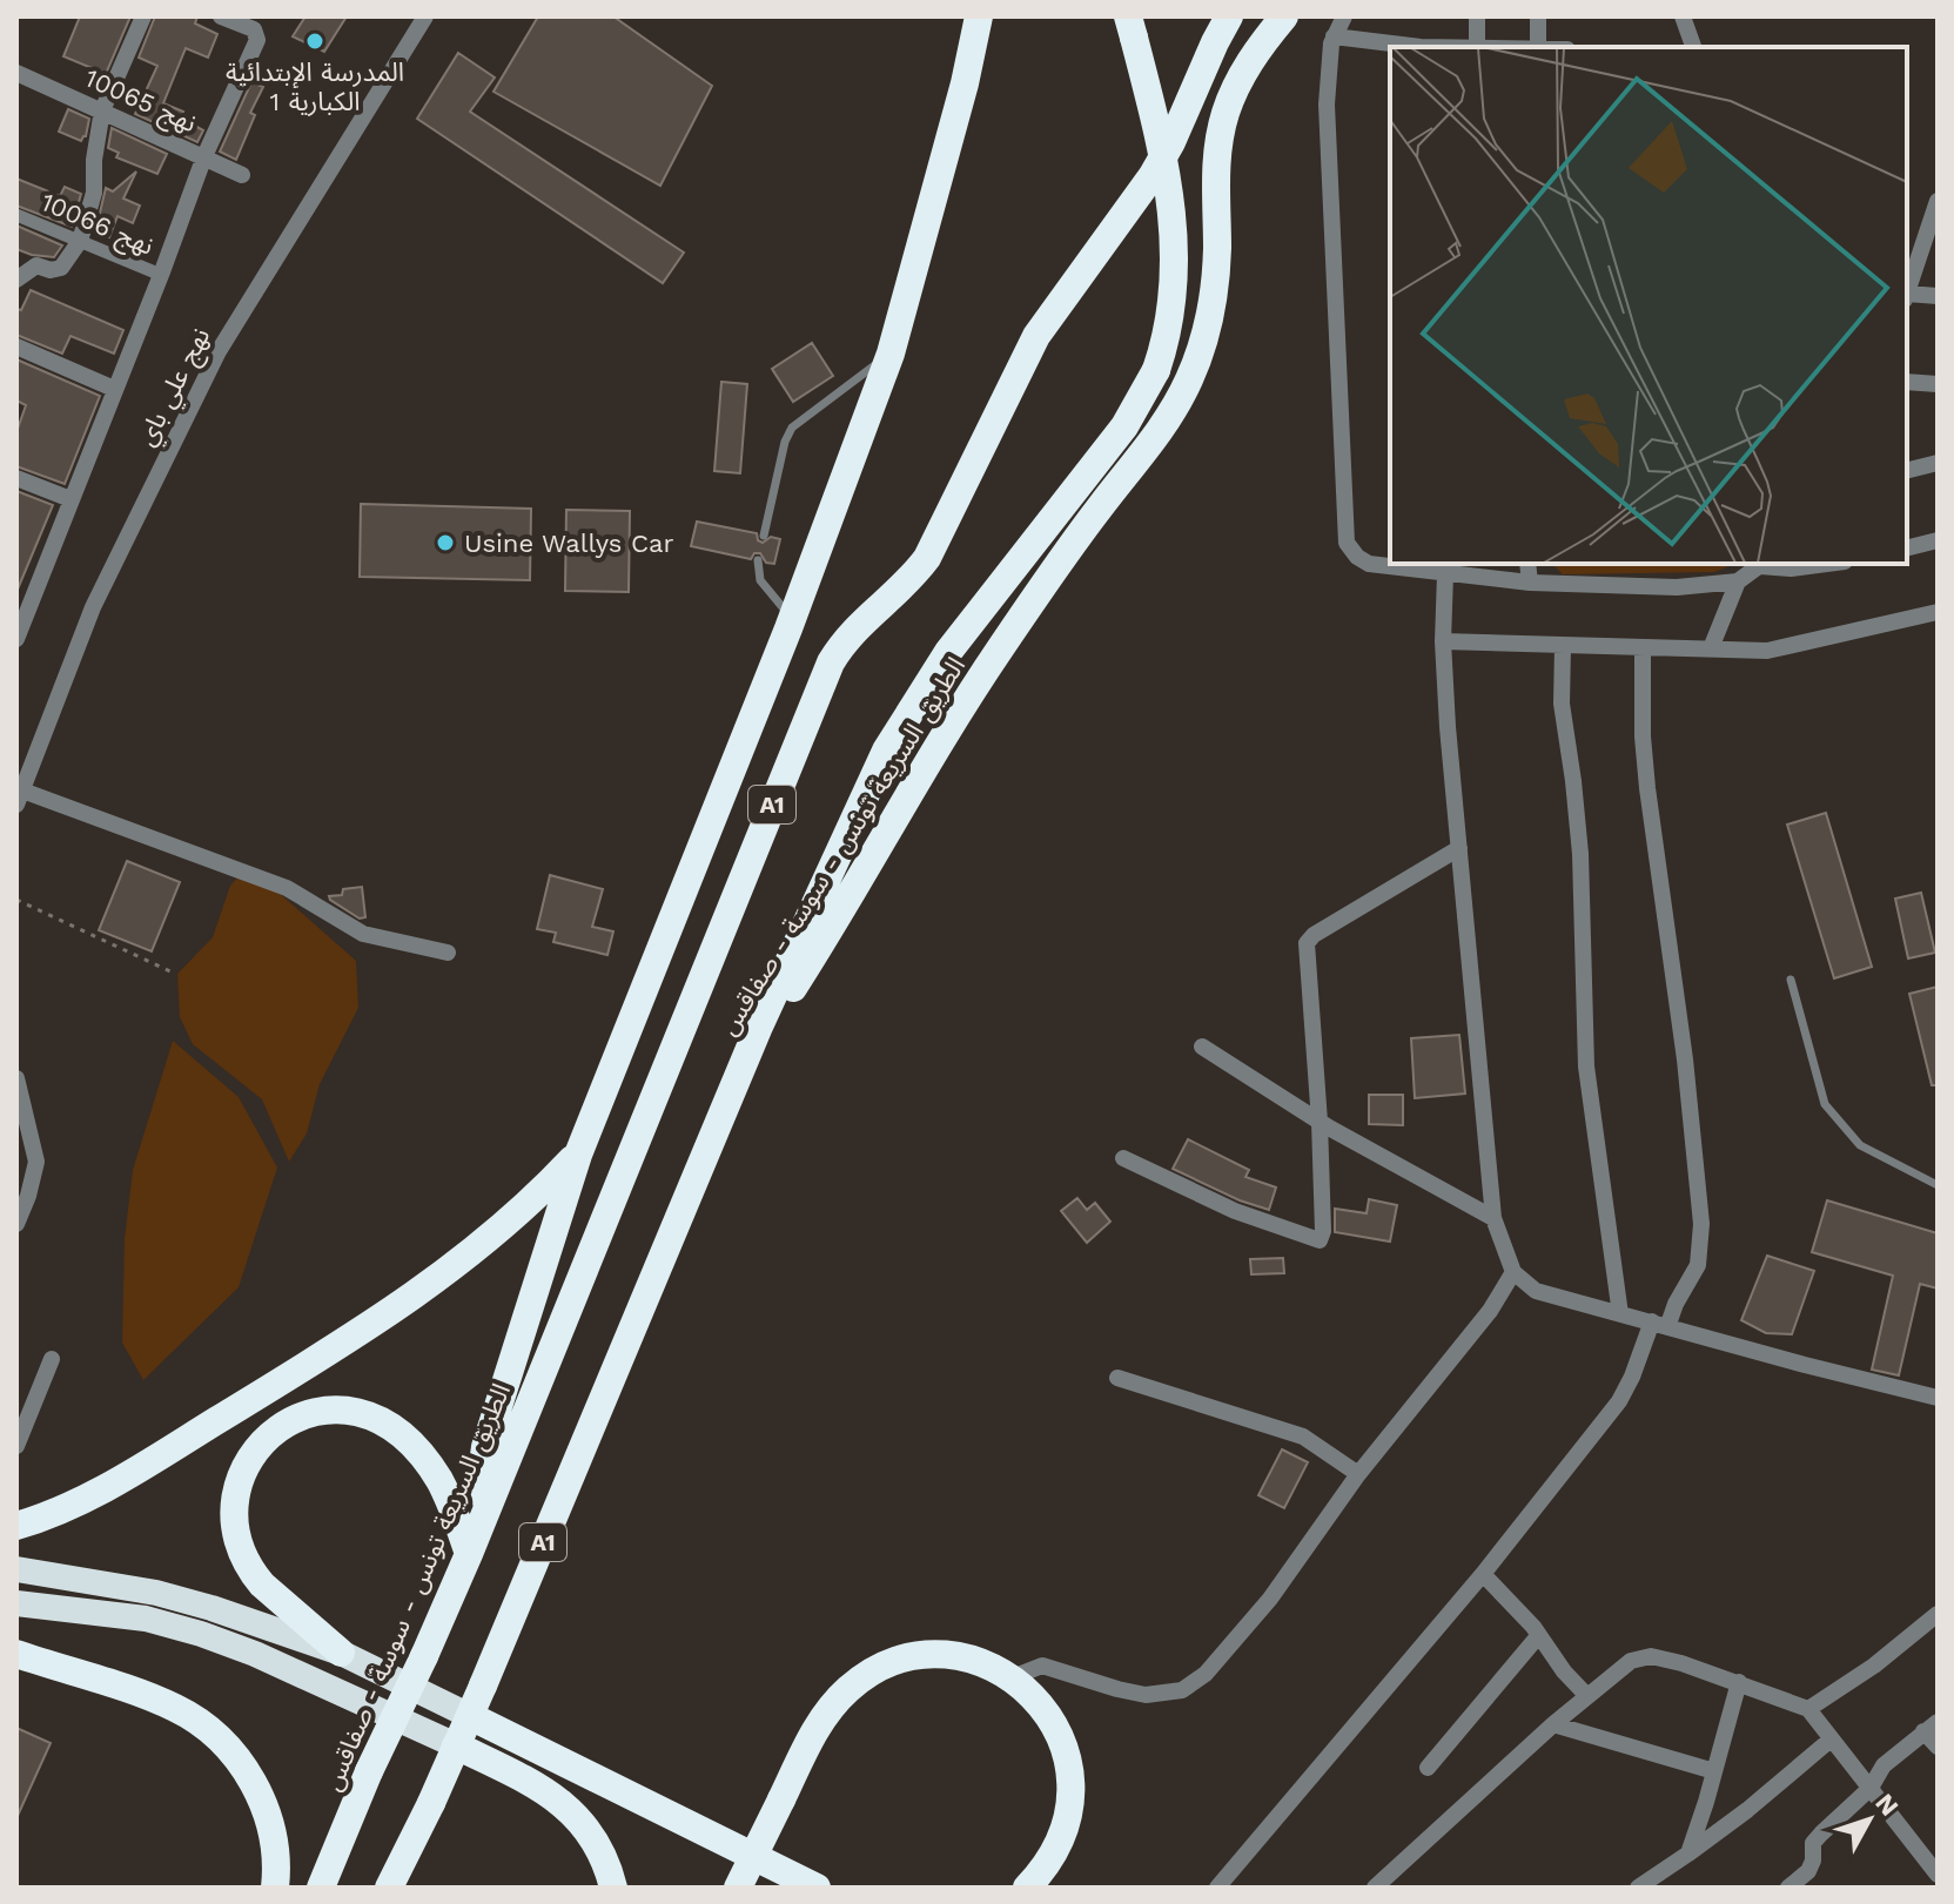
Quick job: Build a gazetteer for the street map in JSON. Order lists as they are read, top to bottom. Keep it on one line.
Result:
{"streets":{"highway":["A1","الطريق السريعة تونس - سوسة - صفاقس"],"street":["نهج 10065","نهج 10066","نهج علي باي"]},"places":["المدرسة الإبتدائية الكبارية 1","Usine Wallys Car"],"north":"top right"}
